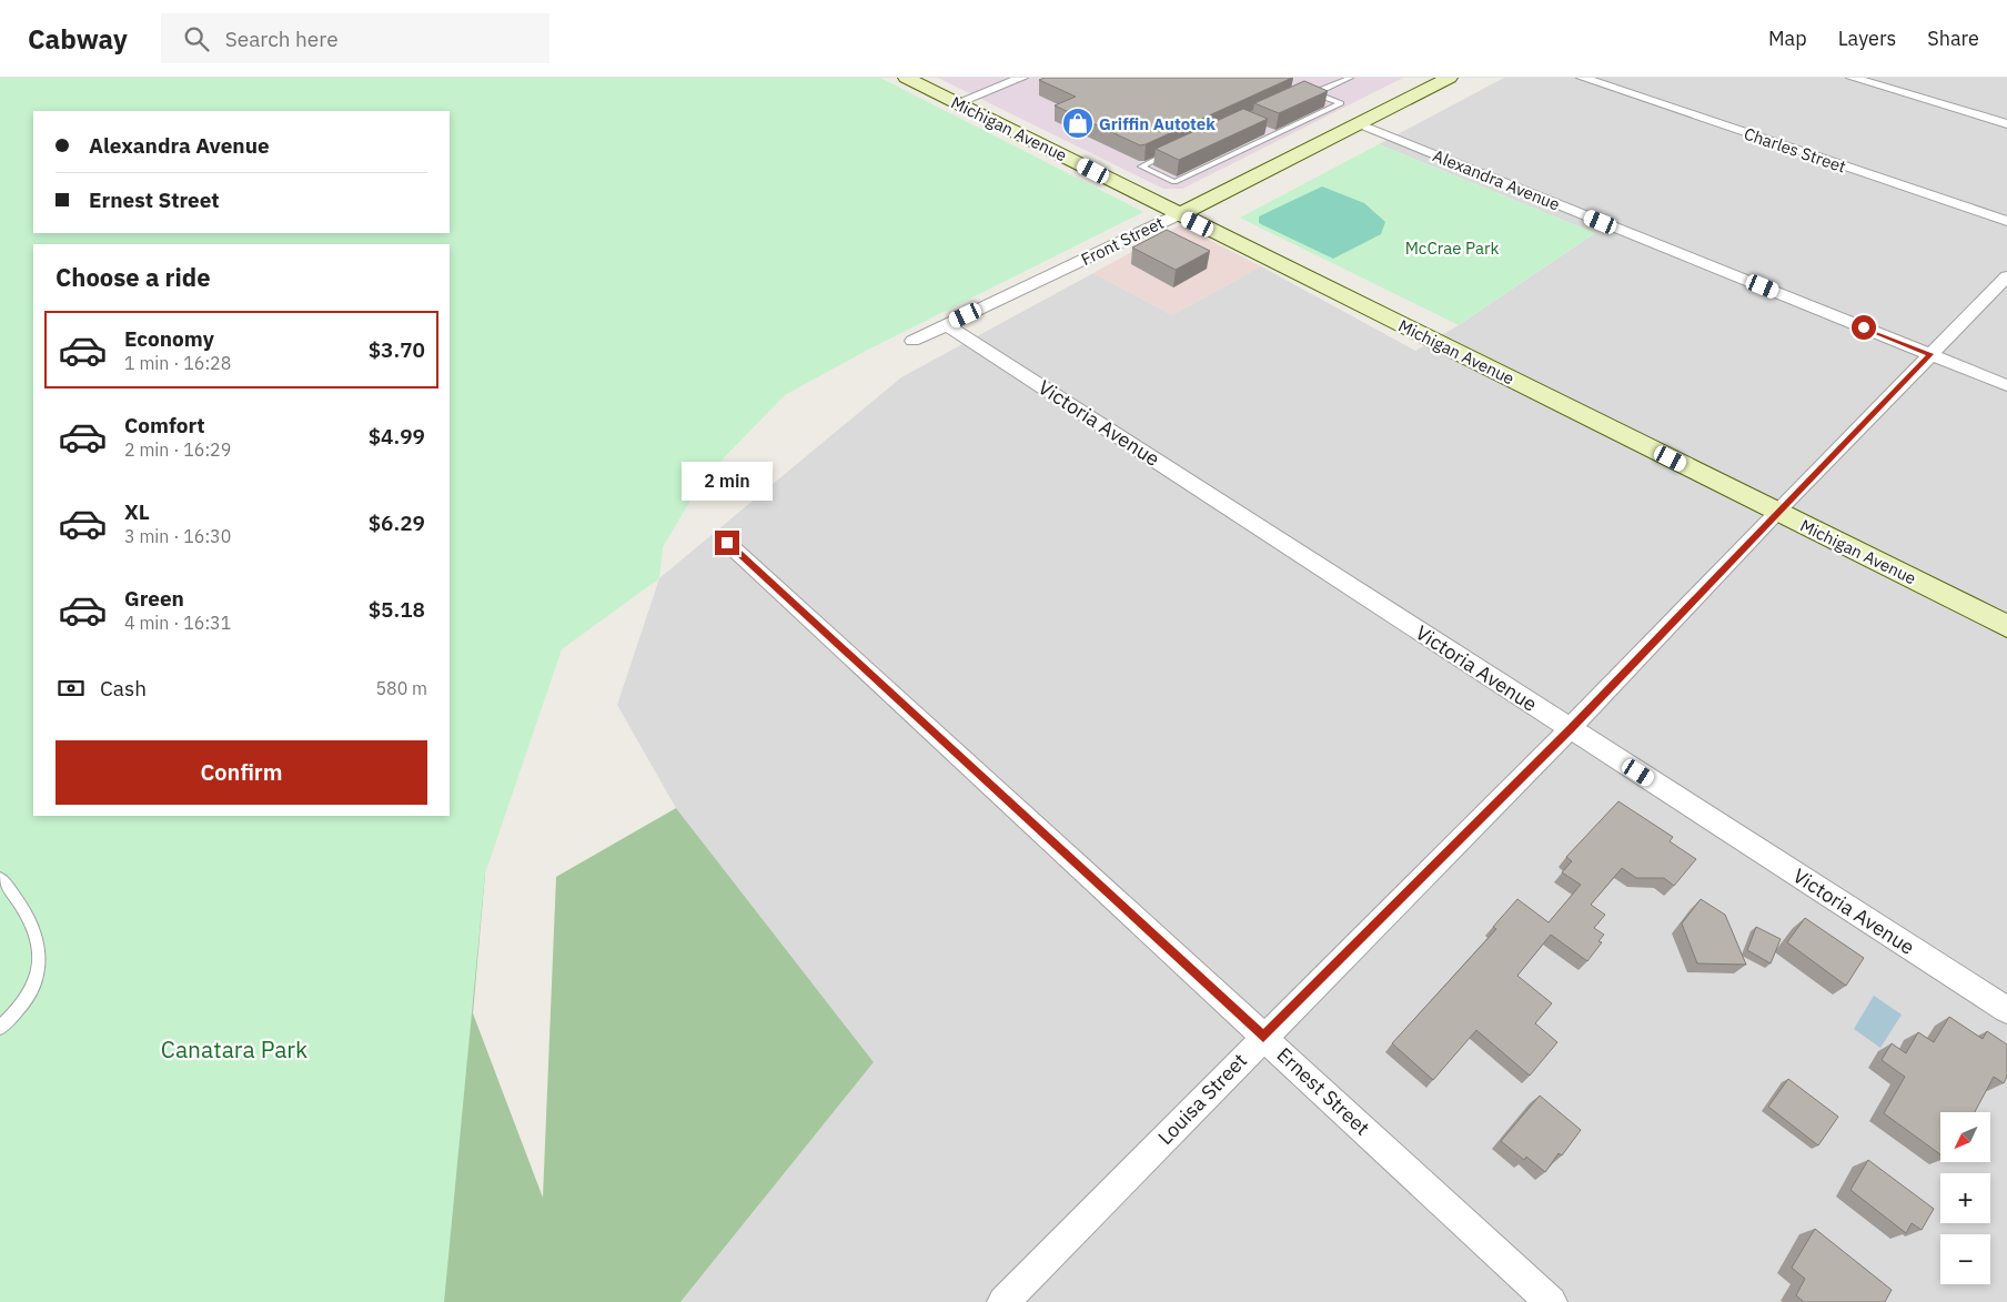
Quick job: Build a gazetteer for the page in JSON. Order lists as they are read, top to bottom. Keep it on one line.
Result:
{"streets":{"main road":["Michigan Avenue","Front Street"],"street":["Charles Street","Alexandra Avenue","Victoria Avenue","Ernest Street","Louisa Street"]},"crossings":[["Michigan Avenue","Front Street"],["Michigan Avenue","Louisa Street"],["Alexandra Avenue","Front Street"],["Alexandra Avenue","Louisa Street"],["Front Street","Victoria Avenue"],["Victoria Avenue","Louisa Street"],["Ernest Street","Louisa Street"]],"parks":["McCrae Park","Canatara Park"],"places":{"shop":["Griffin Autotek"]},"north":"bottom left","page":{"header":"Cabway","search":"Search here","nav":["Map","Layers","Share"],"banner":["Alexandra Avenue","Ernest Street"],"heading":"Choose a ride","list":[{"name":"Economy","note":"1 min · 16:28","value":"$3.70"},{"name":"Comfort","note":"2 min · 16:29","value":"$4.99"},{"name":"XL","note":"3 min · 16:30","value":"$6.29"},{"name":"Green","note":"4 min · 16:31","value":"$5.18"}],"bubble":"2 min","pay":["Cash","580 m"],"buttons":"Confirm","map_buttons":["+","−"]}}
